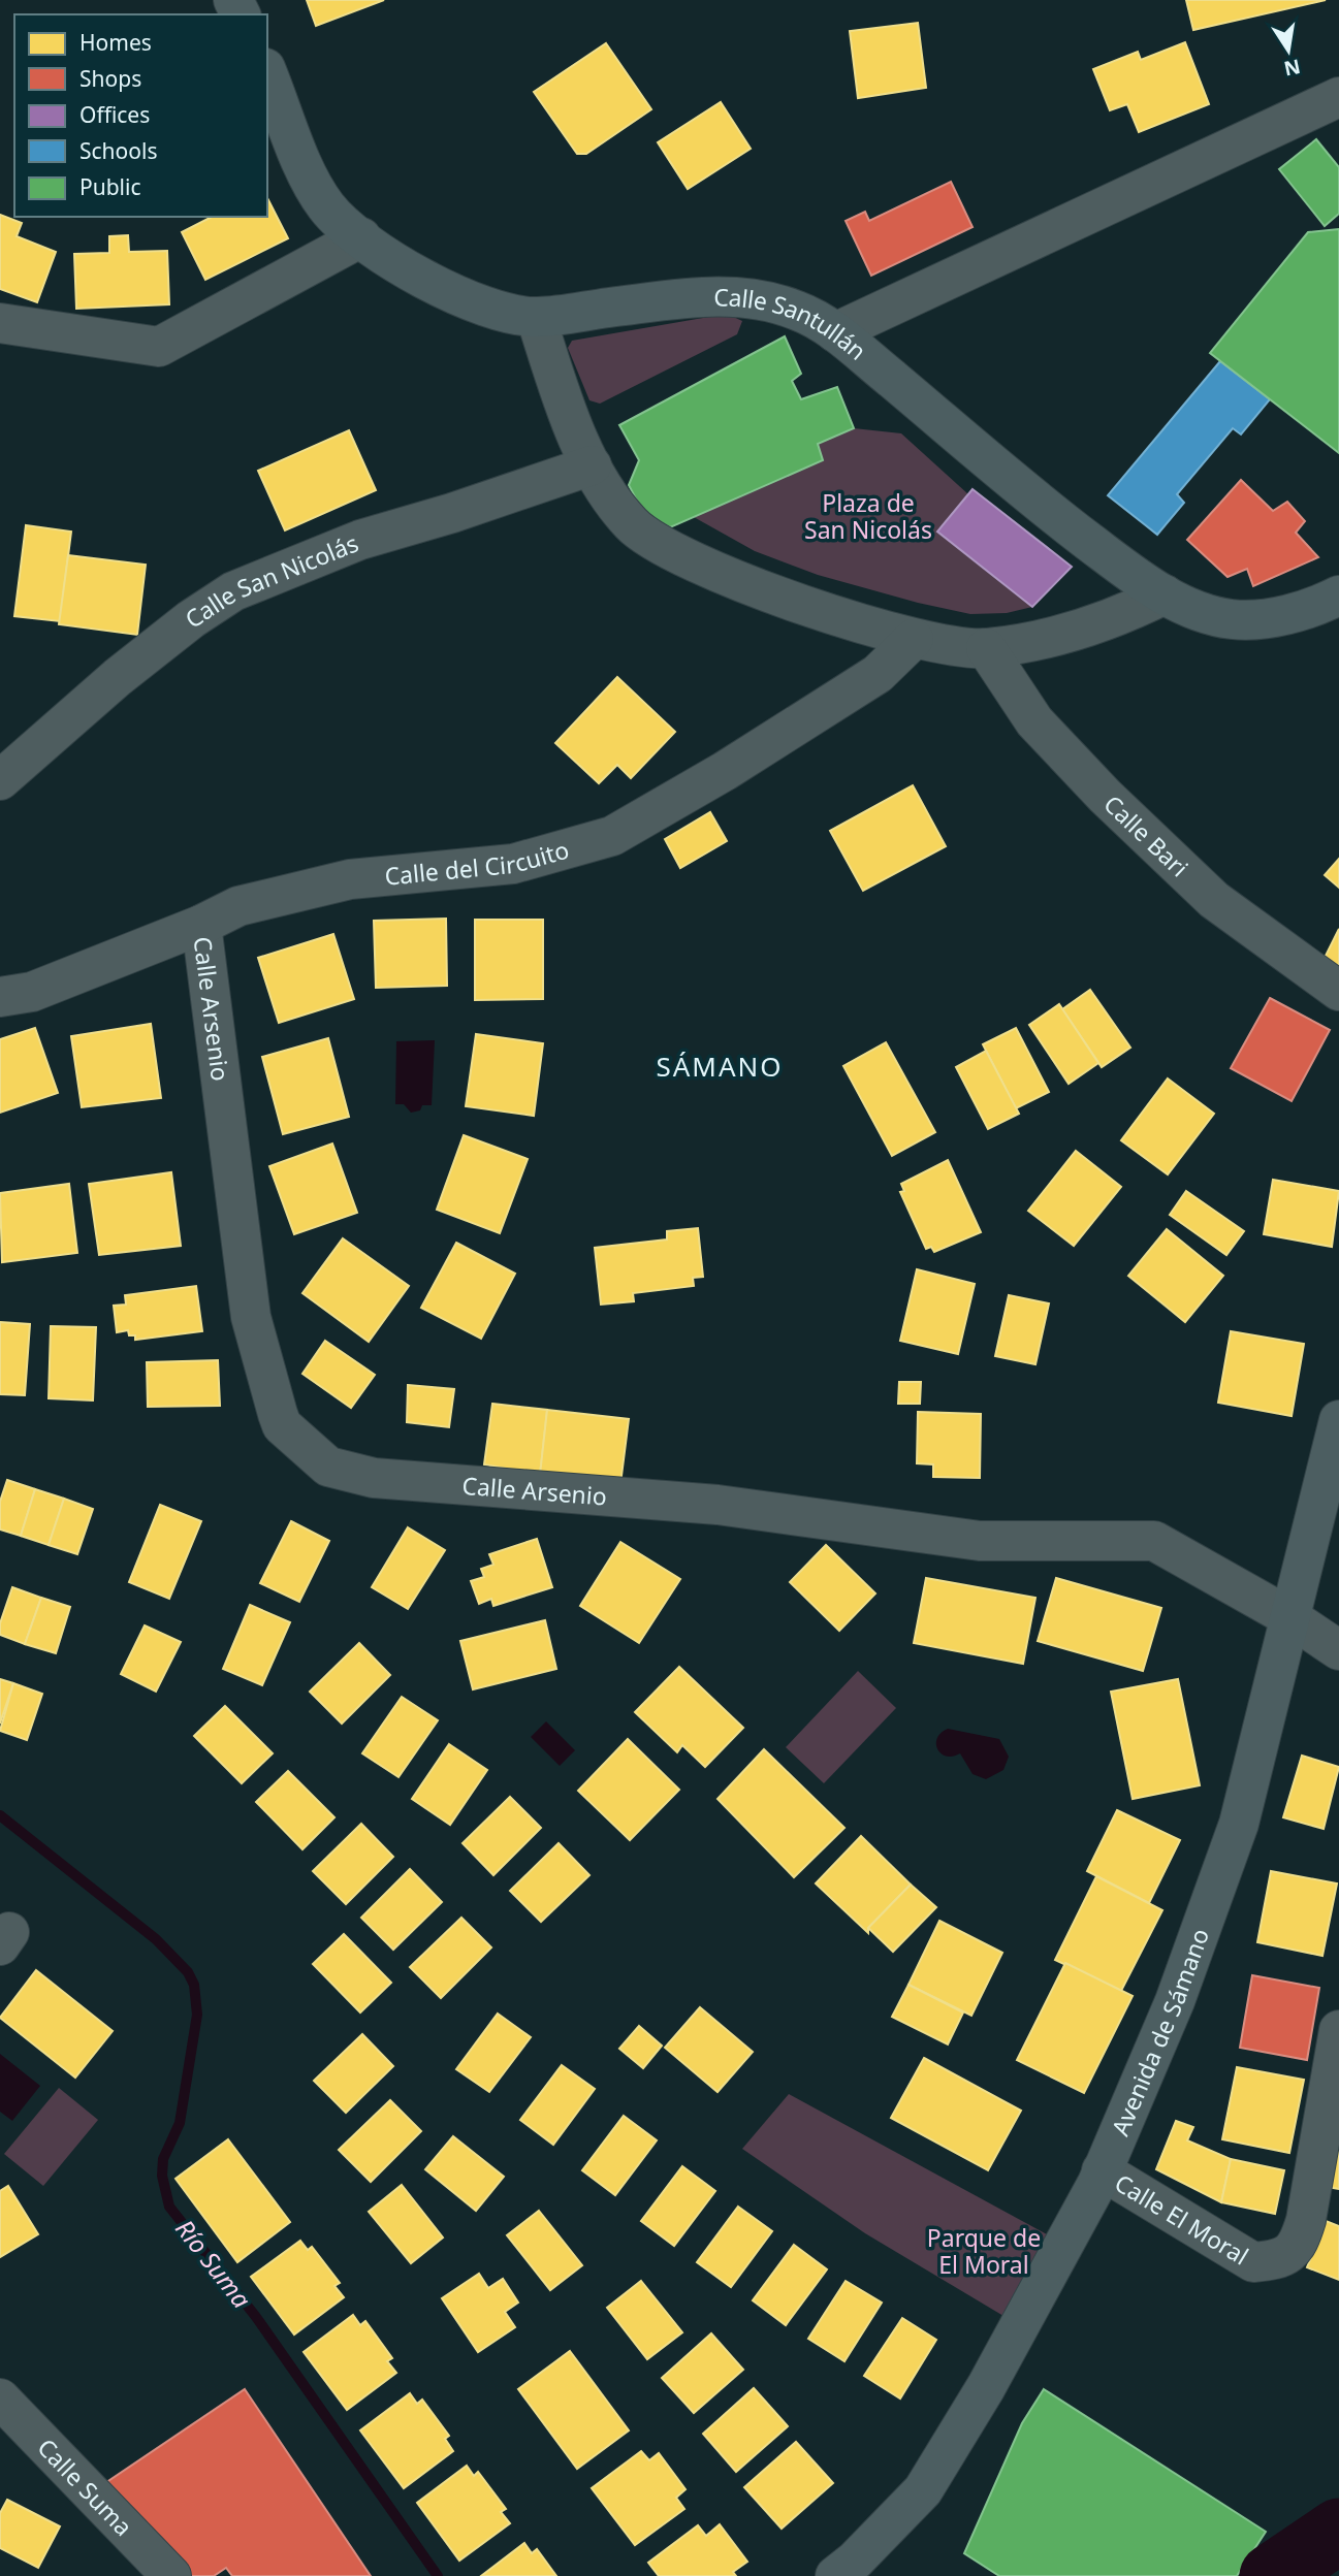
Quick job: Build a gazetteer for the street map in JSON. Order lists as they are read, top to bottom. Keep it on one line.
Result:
{"streets":{"street":["Calle Santullán","Calle San Nicolás","Calle Bari","Calle del Circuito","Calle Arsenio","Avenida de Sámano","Calle El Moral","Calle Suma"]},"crossings":[["Calle del Circuito","Calle Arsenio"],["Calle Arsenio","Avenida de Sámano"],["Avenida de Sámano","Calle El Moral"]],"districts":["SÁMANO"],"water":["Río Suma"],"parks":["Plaza de San Nicolás","Parque de El Moral"],"legend":["Homes","Shops","Offices","Schools","Public"],"north":"bottom"}
